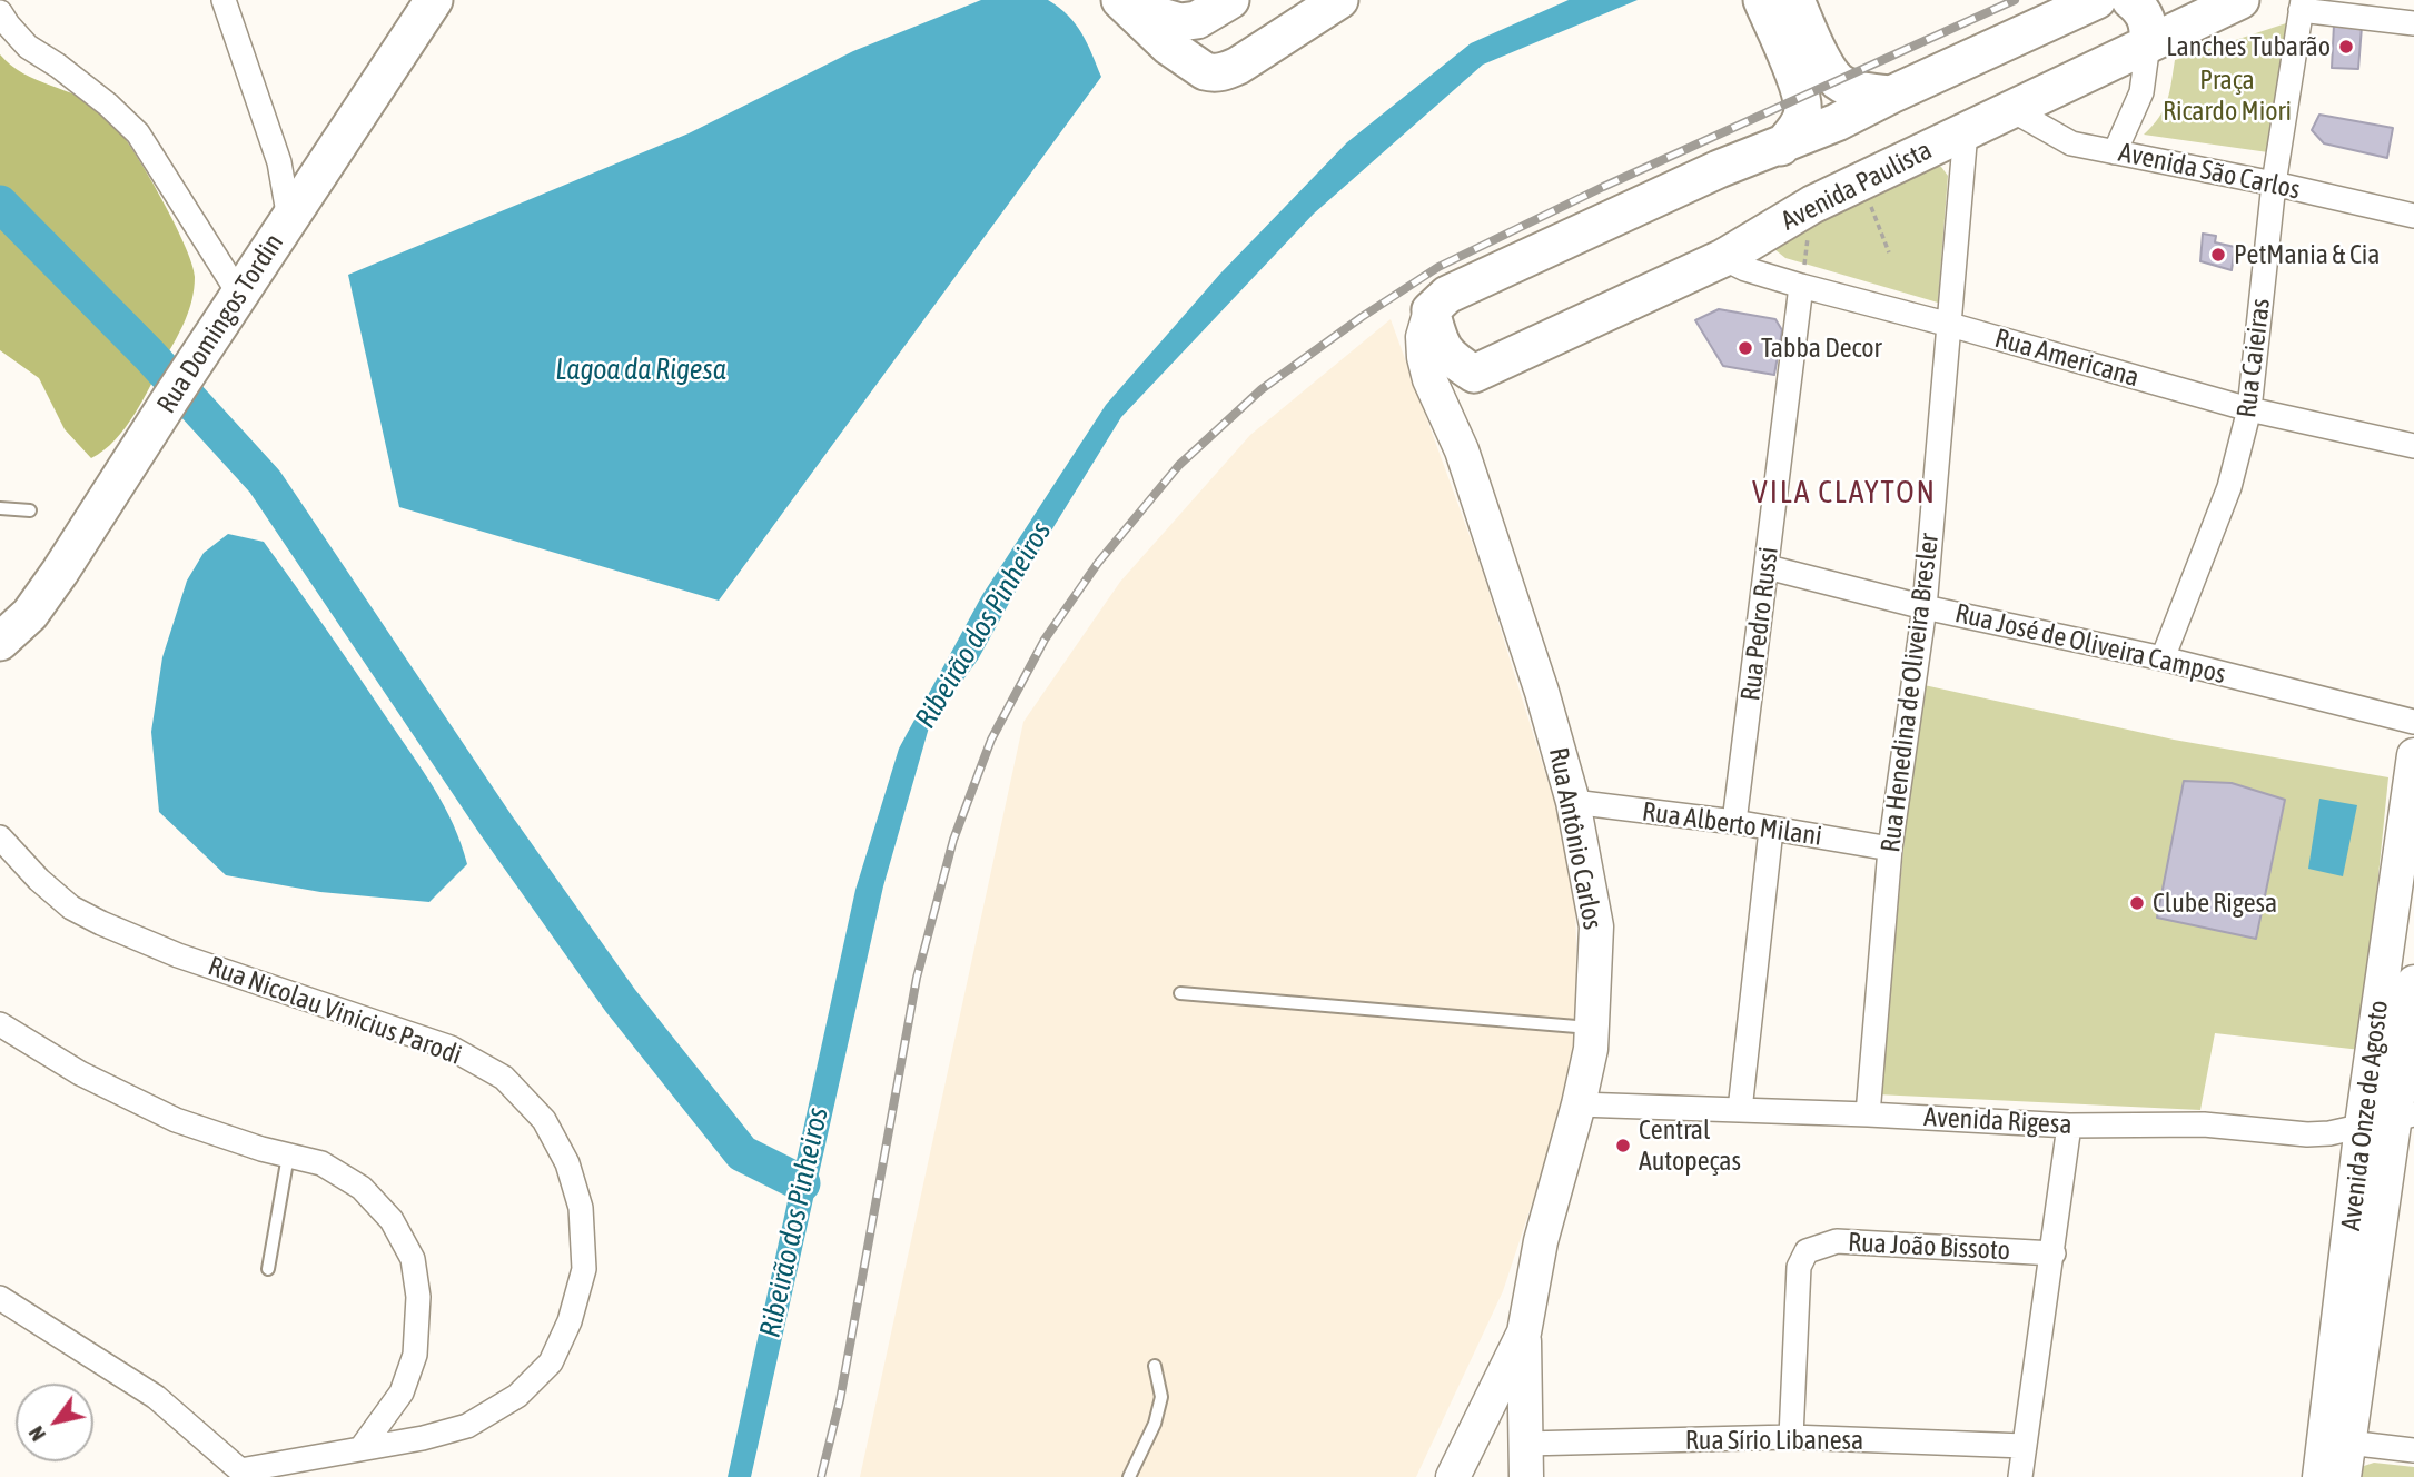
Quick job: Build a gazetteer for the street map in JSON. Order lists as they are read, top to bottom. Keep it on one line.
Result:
{"streets":{"main road":["Avenida Paulista","Rua Domingos Tordin","Rua Antônio Carlos","Avenida Onze de Agosto"],"street":["Avenida São Carlos","Rua Americana","Rua Caieiras","Rua Pedro Russi","Rua José de Oliveira Campos","Rua Henedina de Oliveira Bresler","Rua Alberto Milani","Rua Nicolau Vinicius Parodi","Avenida Rigesa","Rua João Bissoto","Rua Sírio Libanesa"]},"crossings":[["Avenida São Carlos","Avenida Paulista"],["Avenida São Carlos","Rua Caieiras"],["Avenida Paulista","Rua Americana"],["Avenida Paulista","Rua Henedina de Oliveira Bresler"],["Rua Americana","Rua Caieiras"],["Rua Americana","Rua Pedro Russi"],["Rua Americana","Rua Henedina de Oliveira Bresler"],["Rua Caieiras","Rua José de Oliveira Campos"],["Rua Pedro Russi","Rua José de Oliveira Campos"],["Rua Pedro Russi","Rua Alberto Milani"],["Rua José de Oliveira Campos","Rua Henedina de Oliveira Bresler"],["Rua Henedina de Oliveira Bresler","Rua Alberto Milani"],["Rua Henedina de Oliveira Bresler","Avenida Rigesa"],["Rua Alberto Milani","Rua Antônio Carlos"],["Rua Antônio Carlos","Avenida Rigesa"],["Avenida Onze de Agosto","Avenida Rigesa"],["Rua João Bissoto","Rua Sírio Libanesa"]],"districts":["VILA CLAYTON"],"water":["Lagoa da Rigesa","Ribeirão dos Pinheiros"],"parks":["Praça Ricardo Miori"],"places":["Lanches Tubarão","PetMania & Cia","Tabba Decor","Clube Rigesa","Central Autopeças"],"north":"bottom left"}
